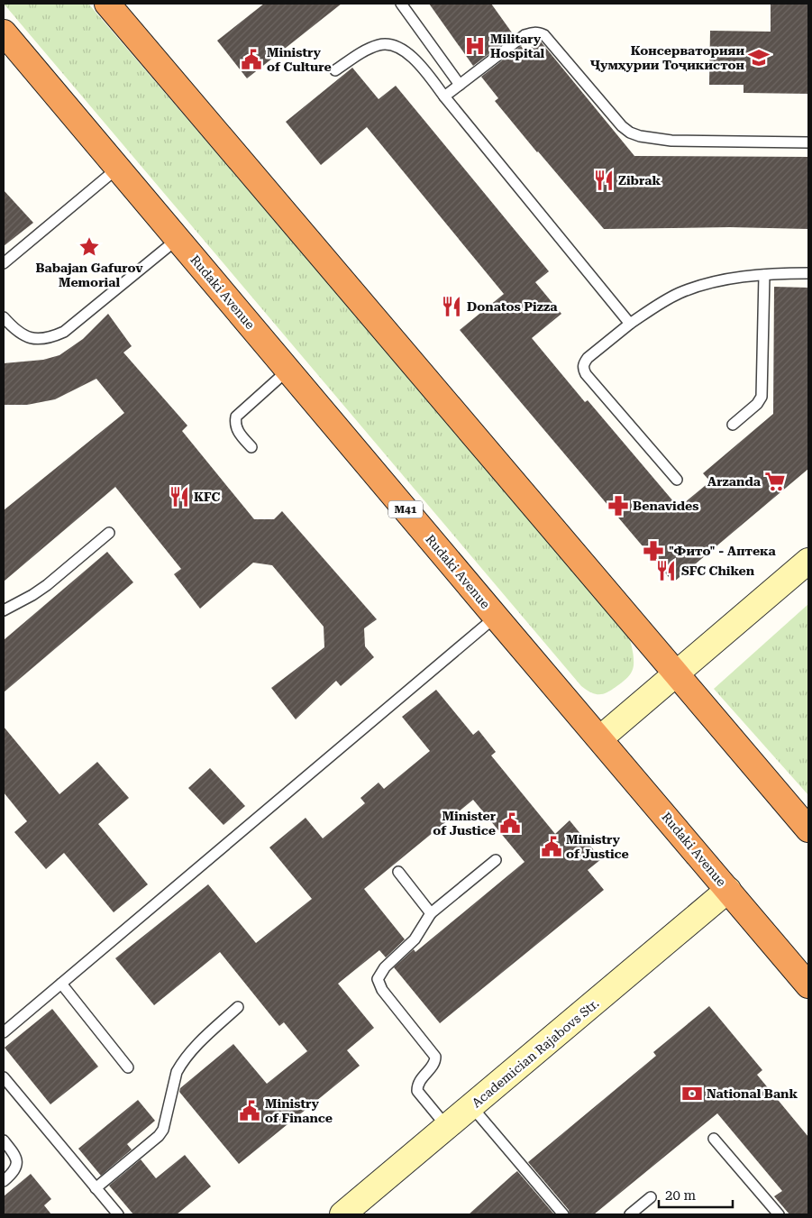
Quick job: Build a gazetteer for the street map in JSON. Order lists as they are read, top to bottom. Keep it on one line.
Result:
{"streets":{"highway":["Rudaki Avenue","M41"],"street":["Academician Rajabovs Str."]},"crossings":[["Rudaki Avenue","Academician Rajabovs Str."]],"places":{"hospital":["Military Hospital"],"school or university":["Консерваторияи Ҷумҳурии Тоҷикистон"],"public building":["Ministry of Culture","Minister of Justice","Ministry of Justice","Ministry of Finance"],"restaurant":["Zibrak","Donatos Pizza","KFC","SFC Chiken"],"place":["Babajan Gafurov Memorial"],"supermarket":["Arzanda"],"pharmacy":["Benavides","\"Фито\" - Аптека"],"bank":["National Bank"]},"scale_bar":"20 m"}
